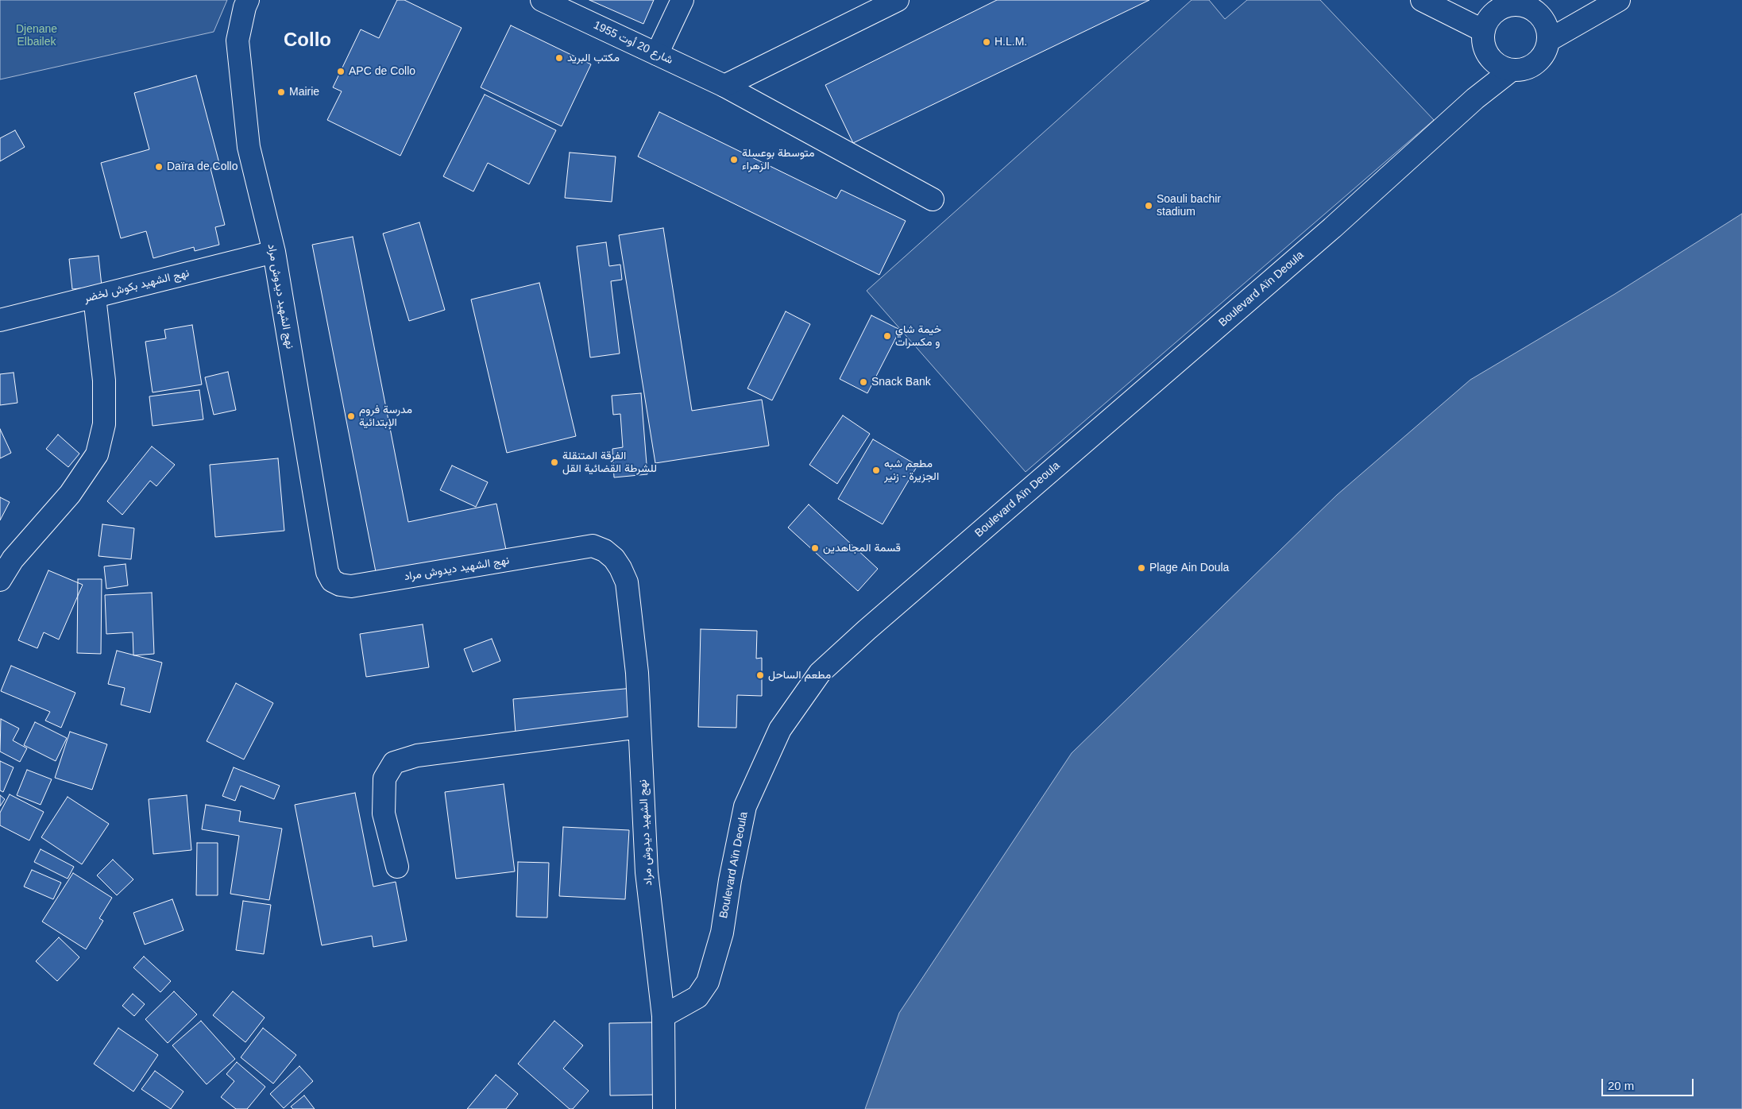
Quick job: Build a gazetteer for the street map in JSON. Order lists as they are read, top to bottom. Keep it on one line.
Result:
{"streets":{"street":["شارع 20 أوت 1955","نهج الشهيد بكوش لخضر","Boulevard Aïn Deoula","نهج الشهيد ديدوش مراد"]},"crossings":[["نهج الشهيد بكوش لخضر","نهج الشهيد ديدوش مراد"],["Boulevard Aïn Deoula","نهج الشهيد ديدوش مراد"]],"districts":["Collo"],"parks":["Djenane Elbailek"],"places":["H.L.M.","مكتب البريد","APC de Collo","Mairie","متوسطة بوعسلة الزهراء","Daïra de Collo","Soauli bachir stadium","خيمة شاي و مكسرات","Snack Bank","مدرسة فروم الإبتدائية","الفرقة المتنقلة للشرطة القضائية القل","مطعم شبه الجزيرة - زنير","قسمة المجاهدين","Plage Ain Doula","مطعم الساحل"],"scale_bar":"20 m"}
